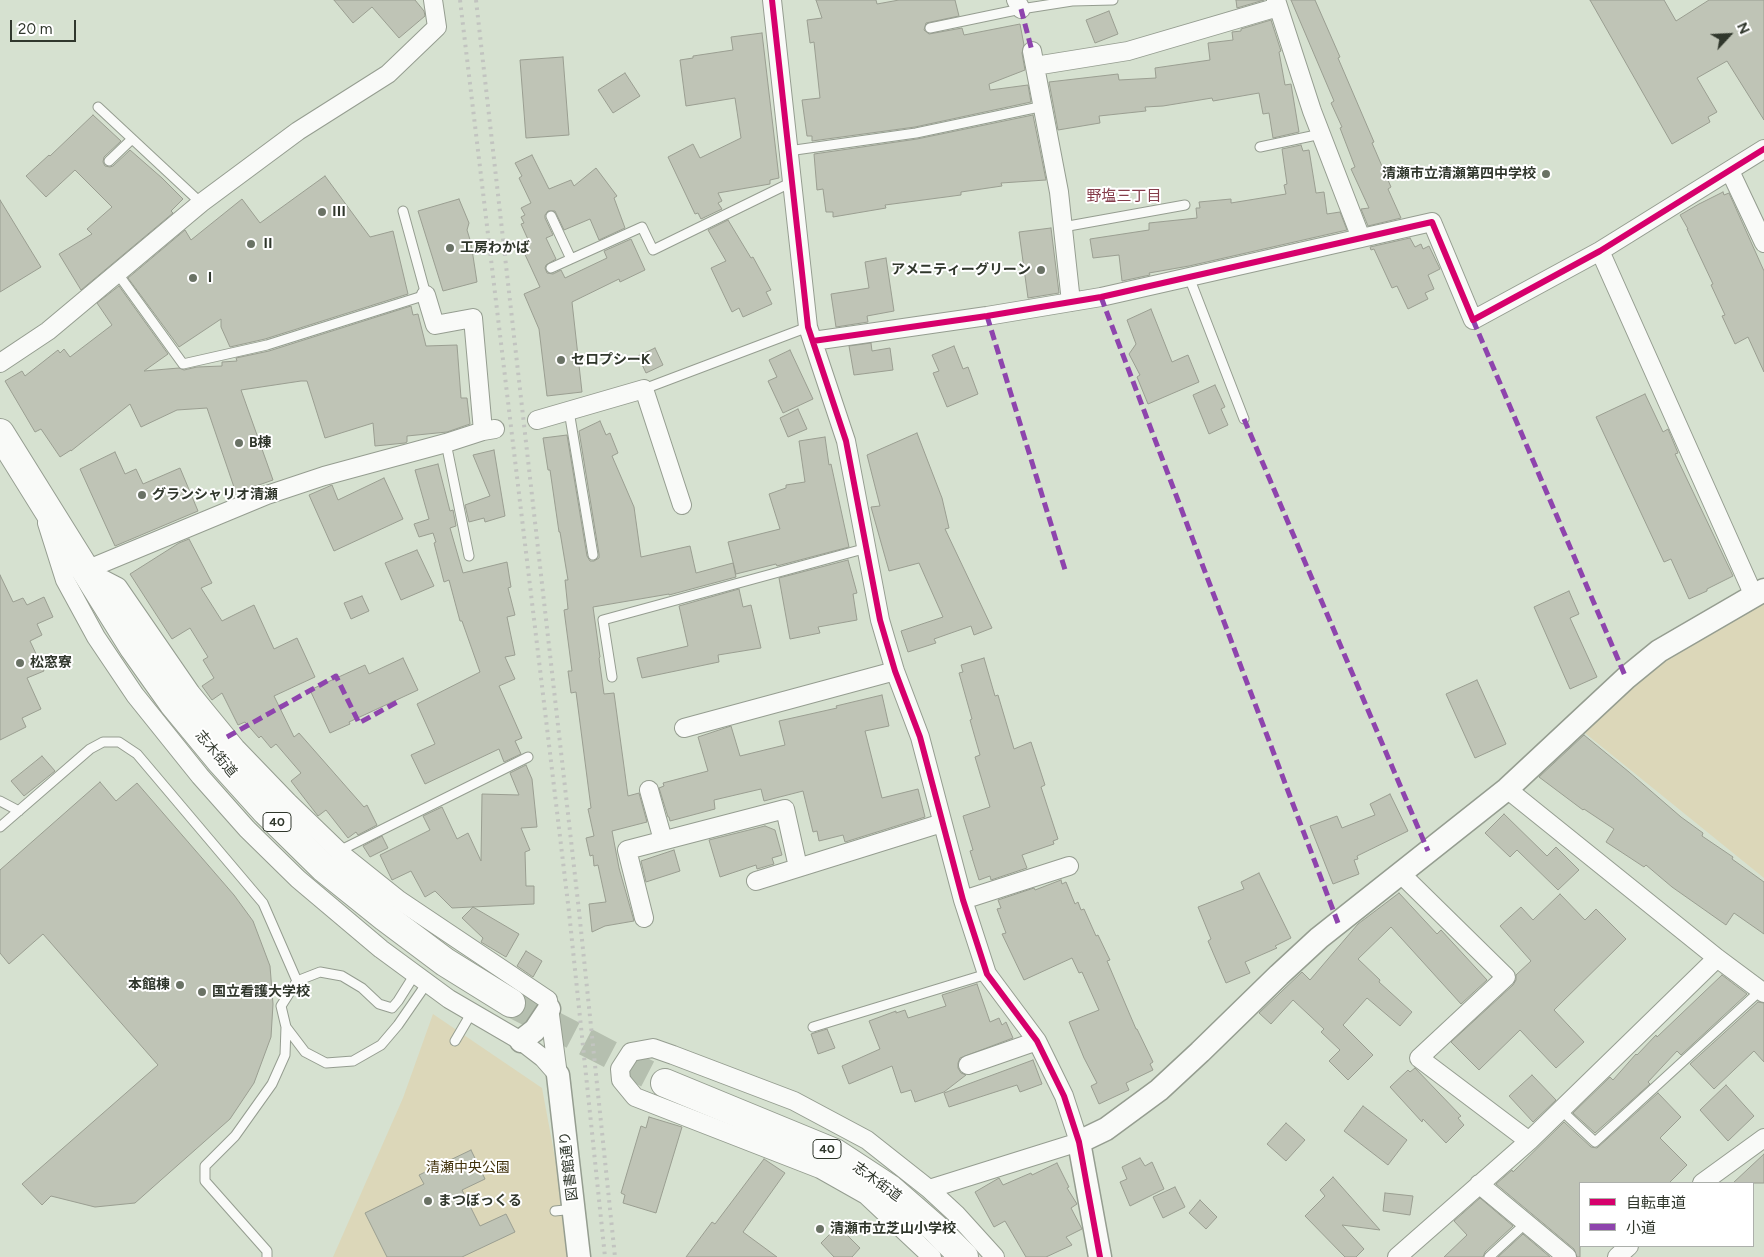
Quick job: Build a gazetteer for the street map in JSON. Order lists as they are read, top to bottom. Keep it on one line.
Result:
{"streets":{"main road":["志木街道","40"],"street":["図書館通り"]},"districts":["野塩三丁目"],"parks":["清瀬中央公園"],"places":["清瀬市立清瀬第四中学校","Ⅲ","Ⅱ","工房わかば","アメニティーグリーン","Ⅰ","セロプシーK","B棟","グランシャリオ清瀬","松窓寮","本館棟","国立看護大学校","まつぼっくる","清瀬市立芝山小学校"],"legend":["自転車道","小道"],"scale_bar":"20 m","north":"top right"}
